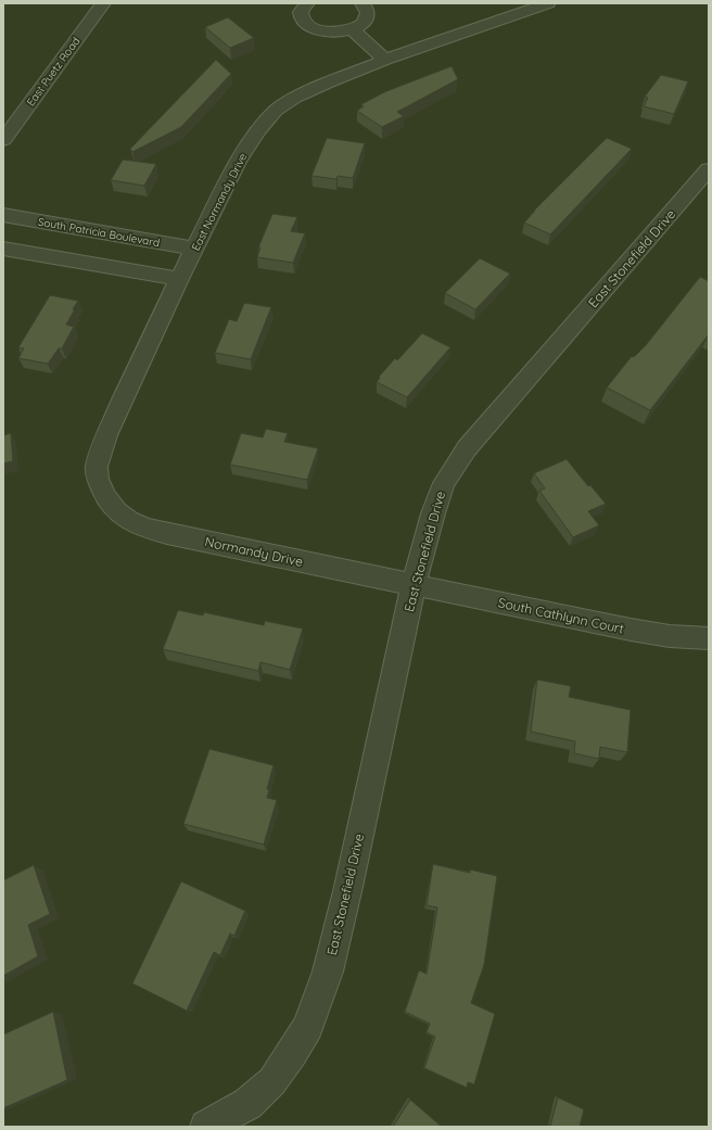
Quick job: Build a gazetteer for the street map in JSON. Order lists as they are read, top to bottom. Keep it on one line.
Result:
{"streets":{"street":["East Puetz Road","East Normandy Drive","South Patricia Boulevard","East Stonefield Drive","Normandy Drive","South Cathlynn Court"]},"crossings":[["East Normandy Drive","South Patricia Boulevard"],["East Normandy Drive","Normandy Drive"],["East Stonefield Drive","Normandy Drive"],["East Stonefield Drive","South Cathlynn Court"],["Normandy Drive","South Cathlynn Court"]]}
